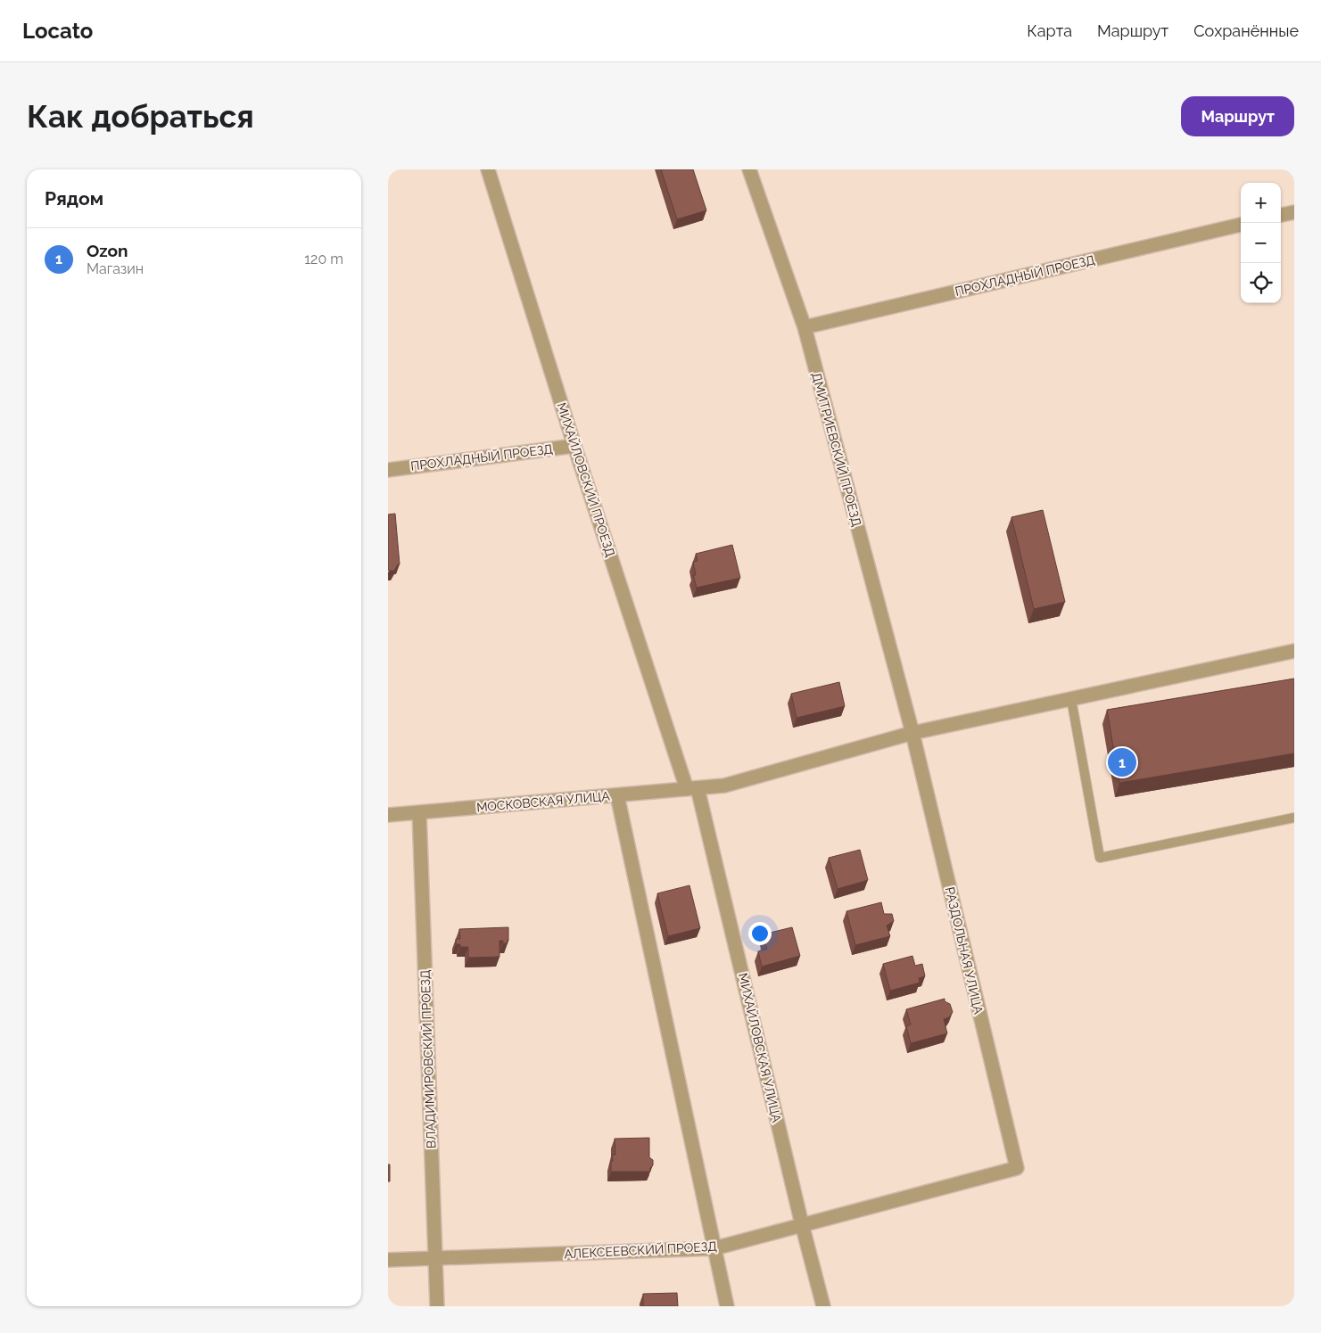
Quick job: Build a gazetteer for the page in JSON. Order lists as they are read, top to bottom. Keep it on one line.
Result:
{"streets":{"street":["ПРОХЛАДНЫЙ ПРОЕЗД","ДМИТРИЕВСКИЙ ПРОЕЗД","МИХАЙЛОВСКИЙ ПРОЕЗД","МОСКОВСКАЯ УЛИЦА","РАЗДОЛЬНАЯ УЛИЦА","МИХАЙЛОВСКАЯ УЛИЦА","ВЛАДИМИРОВСКИЙ ПРОЕЗД","АЛЕКСЕЕВСКИЙ ПРОЕЗД"]},"crossings":[["ПРОХЛАДНЫЙ ПРОЕЗД","ДМИТРИЕВСКИЙ ПРОЕЗД"],["ПРОХЛАДНЫЙ ПРОЕЗД","МИХАЙЛОВСКИЙ ПРОЕЗД"],["ДМИТРИЕВСКИЙ ПРОЕЗД","МОСКОВСКАЯ УЛИЦА"],["ДМИТРИЕВСКИЙ ПРОЕЗД","РАЗДОЛЬНАЯ УЛИЦА"],["МИХАЙЛОВСКИЙ ПРОЕЗД","МОСКОВСКАЯ УЛИЦА"],["МИХАЙЛОВСКИЙ ПРОЕЗД","МИХАЙЛОВСКАЯ УЛИЦА"],["МОСКОВСКАЯ УЛИЦА","РАЗДОЛЬНАЯ УЛИЦА"],["МОСКОВСКАЯ УЛИЦА","МИХАЙЛОВСКАЯ УЛИЦА"],["МОСКОВСКАЯ УЛИЦА","ВЛАДИМИРОВСКИЙ ПРОЕЗД"],["РАЗДОЛЬНАЯ УЛИЦА","АЛЕКСЕЕВСКИЙ ПРОЕЗД"],["МИХАЙЛОВСКАЯ УЛИЦА","АЛЕКСЕЕВСКИЙ ПРОЕЗД"],["ВЛАДИМИРОВСКИЙ ПРОЕЗД","АЛЕКСЕЕВСКИЙ ПРОЕЗД"]],"page":{"header":"Locato","nav":["Карта","Маршрут","Сохранённые"],"buttons":"Маршрут","title":"Как добраться","heading":"Рядом","map_buttons":["+","−"],"list":[{"mark":"1","name":"Ozon","note":"Магазин","value":"120 m"}],"pins":"1"}}
